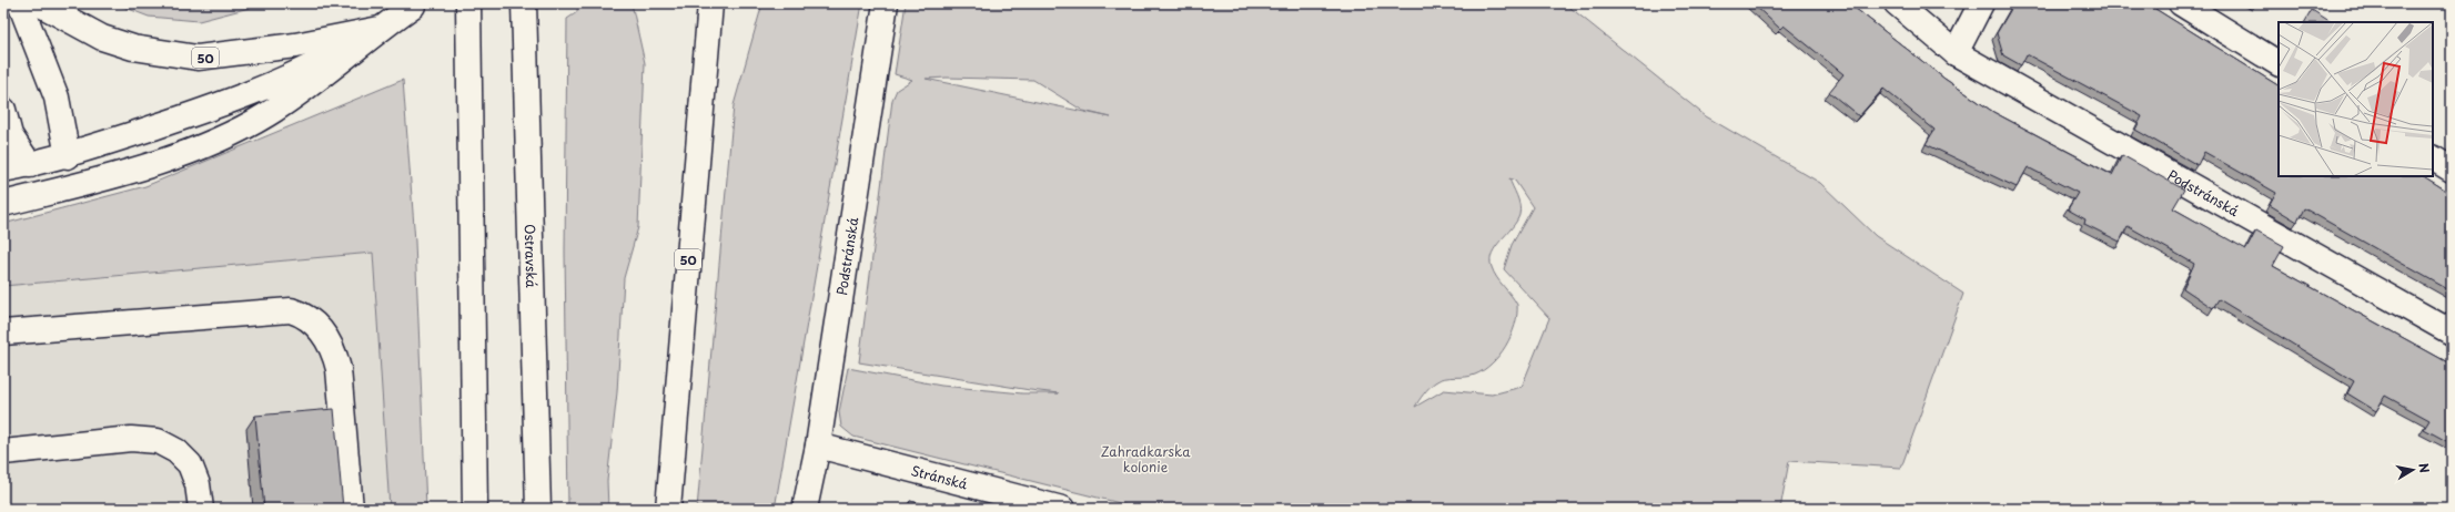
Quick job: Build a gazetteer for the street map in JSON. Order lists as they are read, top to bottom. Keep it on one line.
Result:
{"streets":{"main road":["50","Podstránská","Ostravská","Stránská"]},"crossings":[["Podstránská","Stránská"]],"parks":["Zahradkarska kolonie"],"north":"right"}
